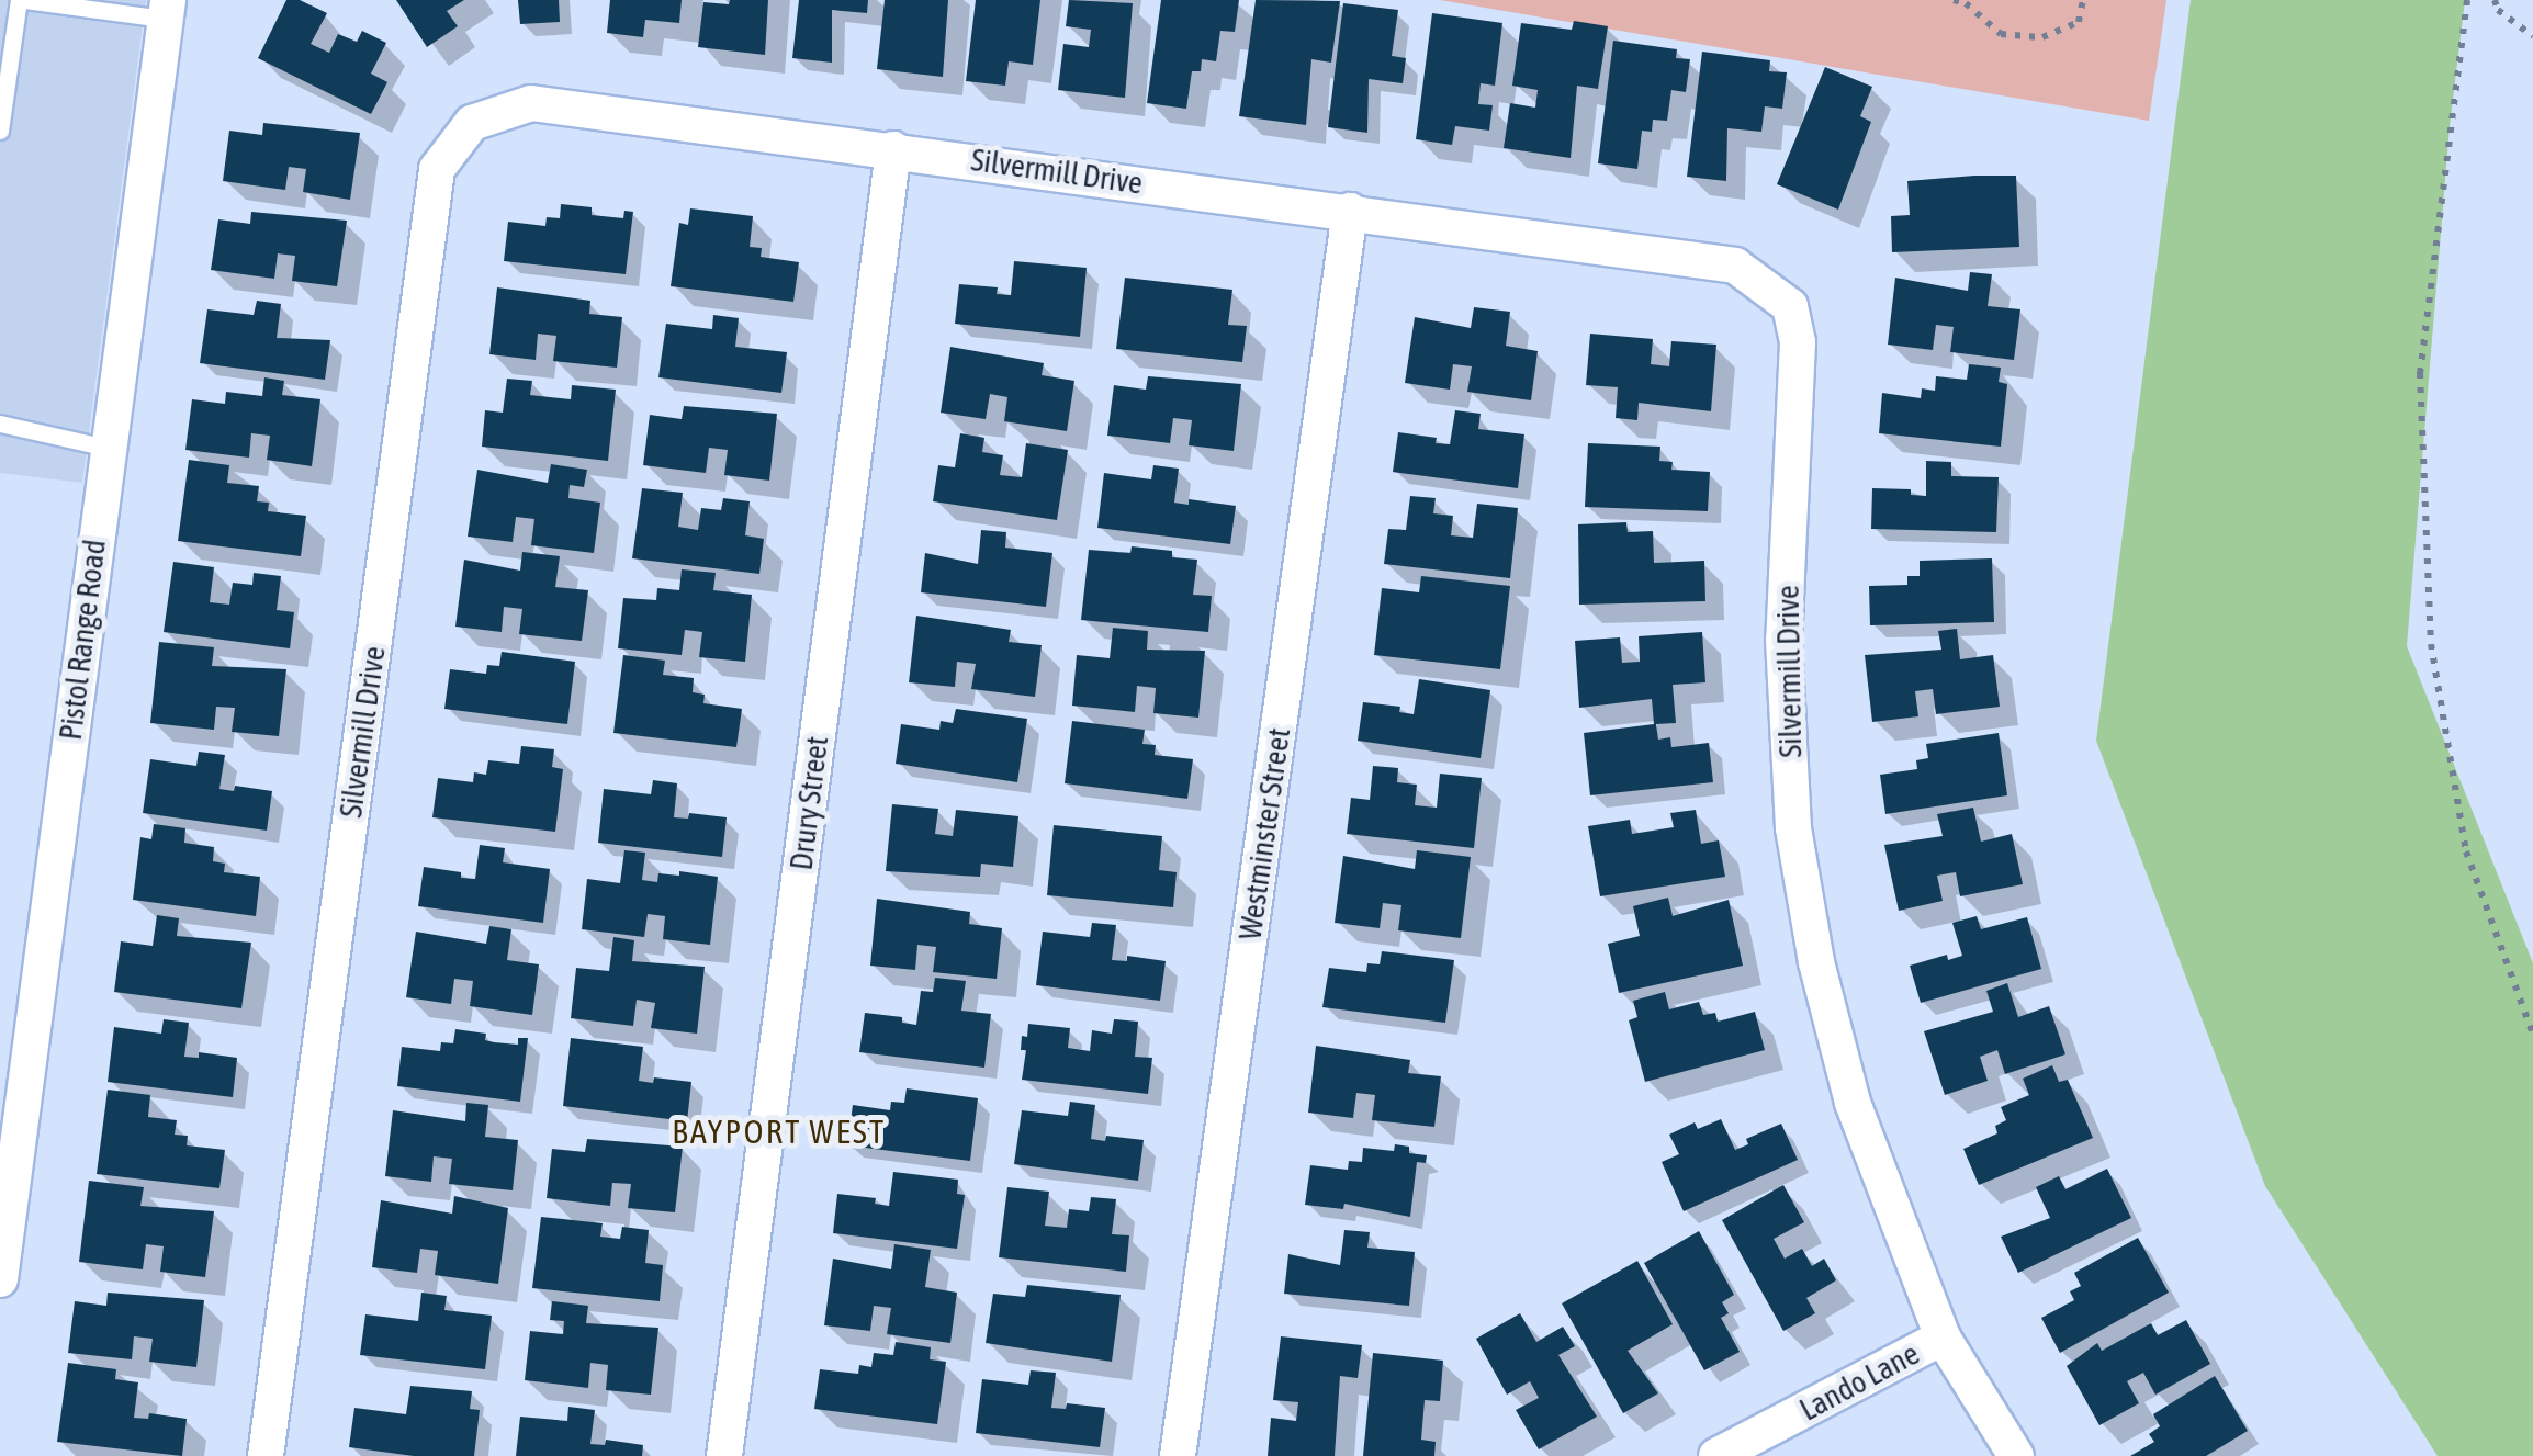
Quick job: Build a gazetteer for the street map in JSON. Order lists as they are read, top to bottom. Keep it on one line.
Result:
{"streets":{"street":["Silvermill Drive","Pistol Range Road","Drury Street","Westminster Street","Lando Lane"]},"crossings":[["Silvermill Drive","Drury Street"],["Silvermill Drive","Westminster Street"],["Silvermill Drive","Lando Lane"]],"districts":["BAYPORT WEST"]}
